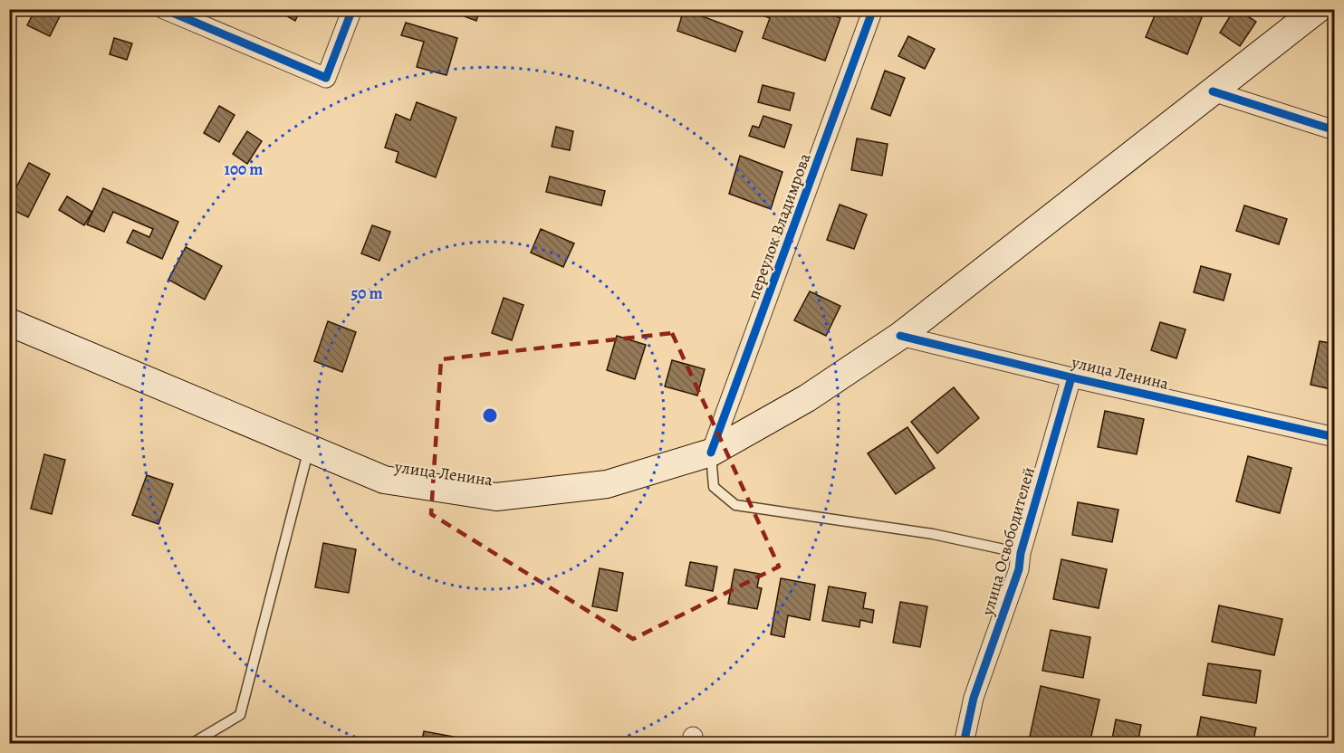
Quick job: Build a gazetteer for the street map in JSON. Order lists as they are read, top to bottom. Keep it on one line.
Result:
{"streets":{"main road":["улица Ленина"],"street":["переулок Владимрова","улица Освободителей"]},"crossings":[["переулок Владимрова","улица Ленина"],["улица Ленина","улица Освободителей"]],"rings":["100 m","50 m"]}
